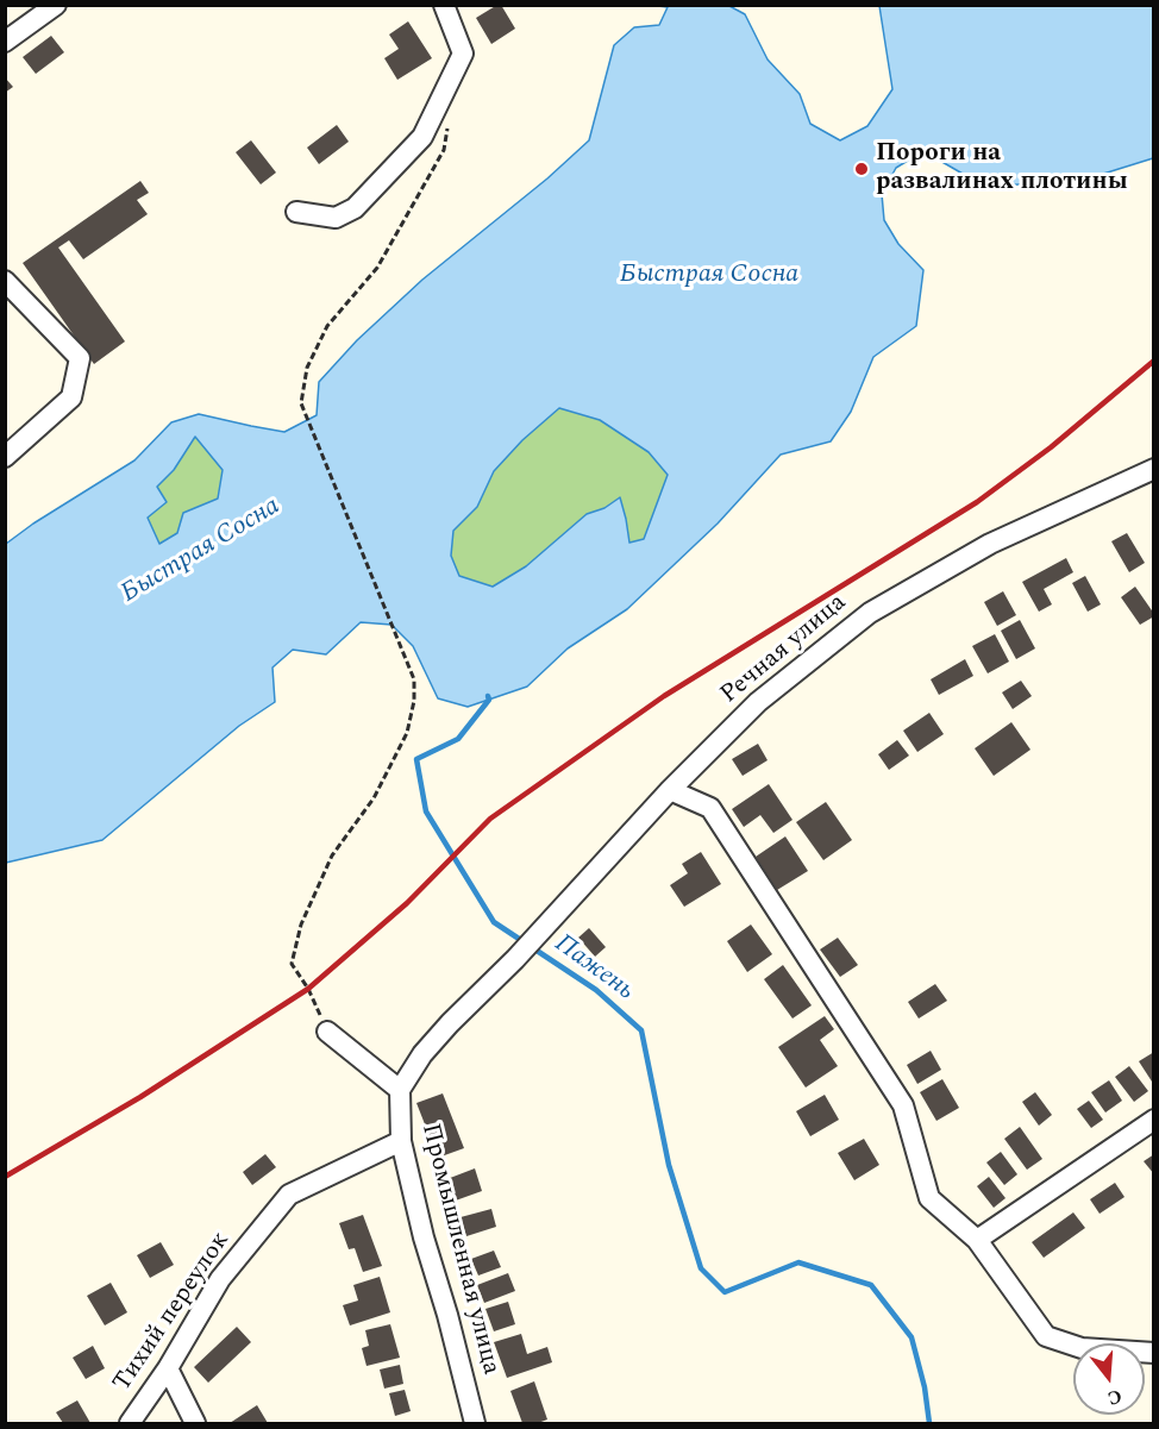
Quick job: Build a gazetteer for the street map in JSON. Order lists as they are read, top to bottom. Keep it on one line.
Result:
{"streets":{"street":["Речная улица","Промышленная улица","Тихий переулок"]},"crossings":[["Речная улица","Промышленная улица"],["Промышленная улица","Тихий переулок"]],"water":["Быстрая Сосна","Пажень"],"places":["Пороги на развалинах плотины"],"north":"bottom"}
